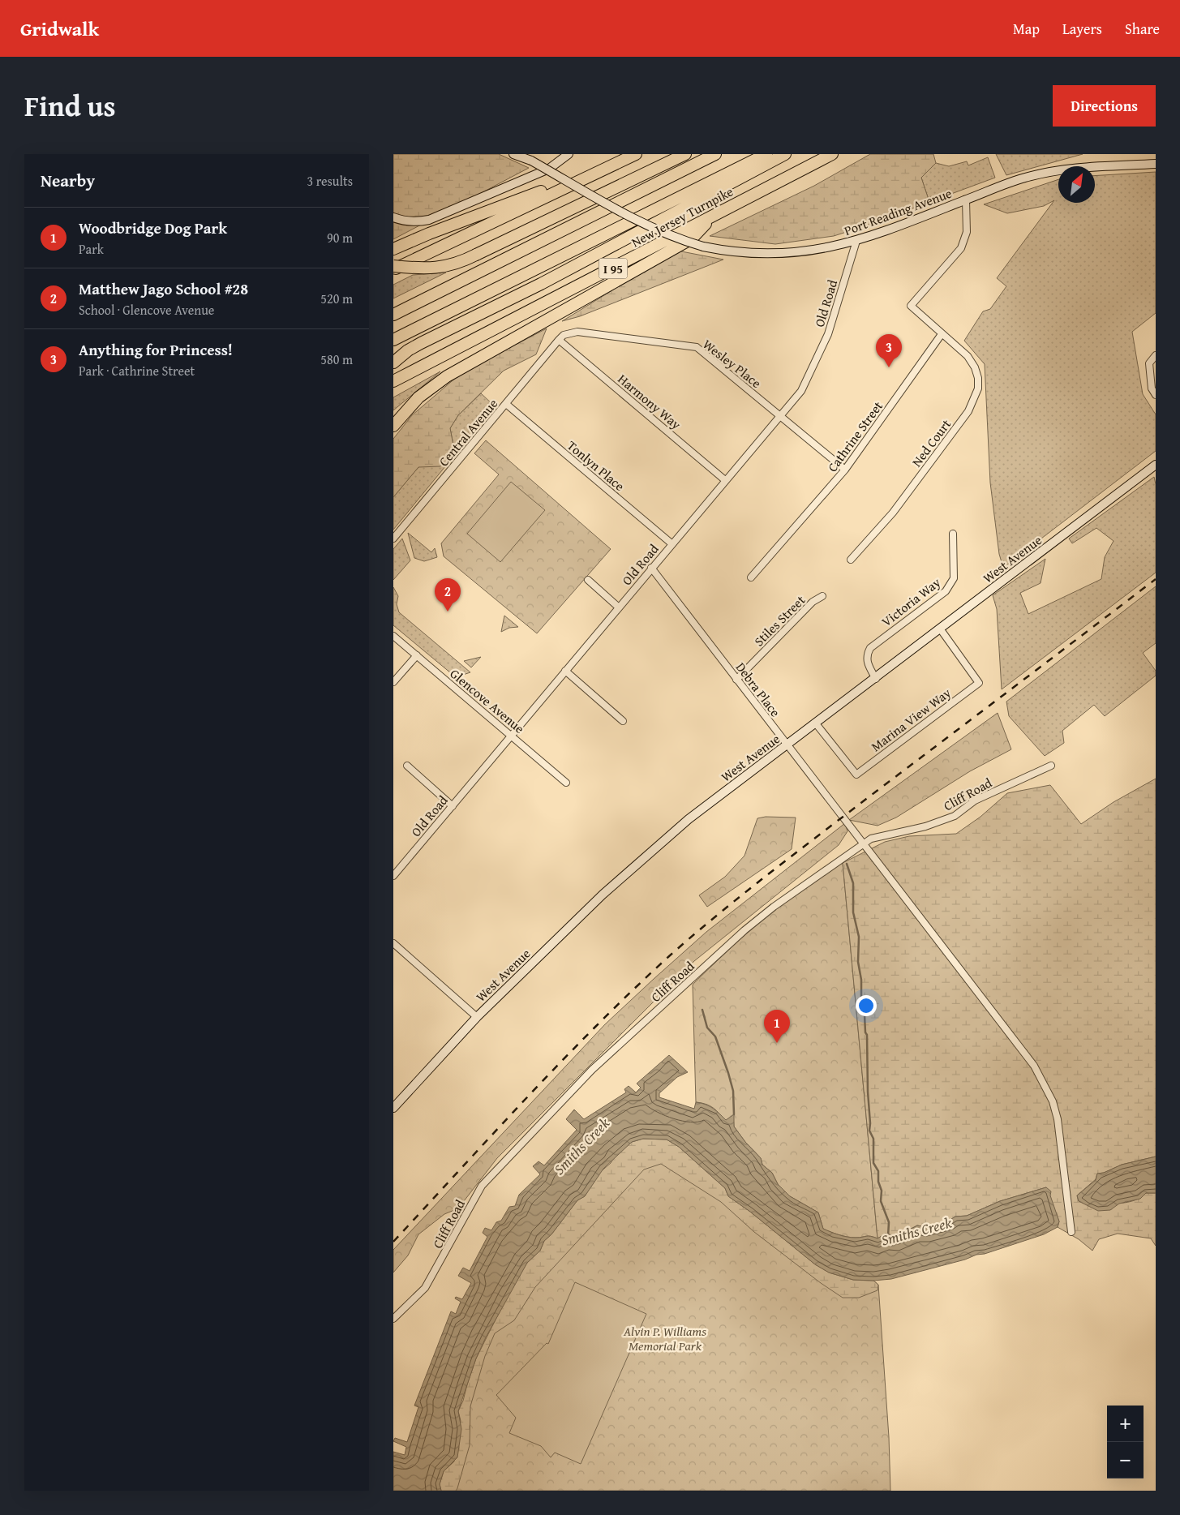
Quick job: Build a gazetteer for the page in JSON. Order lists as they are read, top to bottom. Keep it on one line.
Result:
{"streets":{"highway":["New Jersey Turnpike","I 95"],"street":["Port Reading Avenue","Old Road","Wesley Place","Harmony Way","Central Avenue","Cathrine Street","Ned Court","Tonlyn Place","West Avenue","Victoria Way","Stiles Street","Debra Place","Glencove Avenue","Marina View Way","Cliff Road"]},"crossings":[["Port Reading Avenue","Old Road"],["Old Road","Wesley Place"],["Old Road","Harmony Way"],["Old Road","Tonlyn Place"],["Old Road","Debra Place"],["Old Road","Glencove Avenue"],["Wesley Place","Harmony Way"],["Wesley Place","Central Avenue"],["Wesley Place","Cathrine Street"],["Harmony Way","Central Avenue"],["Central Avenue","Tonlyn Place"],["Cathrine Street","Ned Court"],["West Avenue","Victoria Way"],["West Avenue","Debra Place"],["West Avenue","Marina View Way"],["Stiles Street","Debra Place"],["Debra Place","Cliff Road"]],"water":["Smiths Creek"],"parks":["Alvin P. Williams Memorial Park"],"north":"top right","page":{"header":"Gridwalk","nav":["Map","Layers","Share"],"title":"Find us","buttons":"Directions","heading":["Nearby","3 results"],"list":[{"mark":"1","name":"Woodbridge Dog Park","note":"Park","value":"90 m"},{"mark":"2","name":"Matthew Jago School #28","note":"School · Glencove Avenue","value":"520 m"},{"mark":"3","name":"Anything for Princess!","note":"Park · Cathrine Street","value":"580 m"}],"pins":["3","2","1"],"map_buttons":["+","−"]}}
